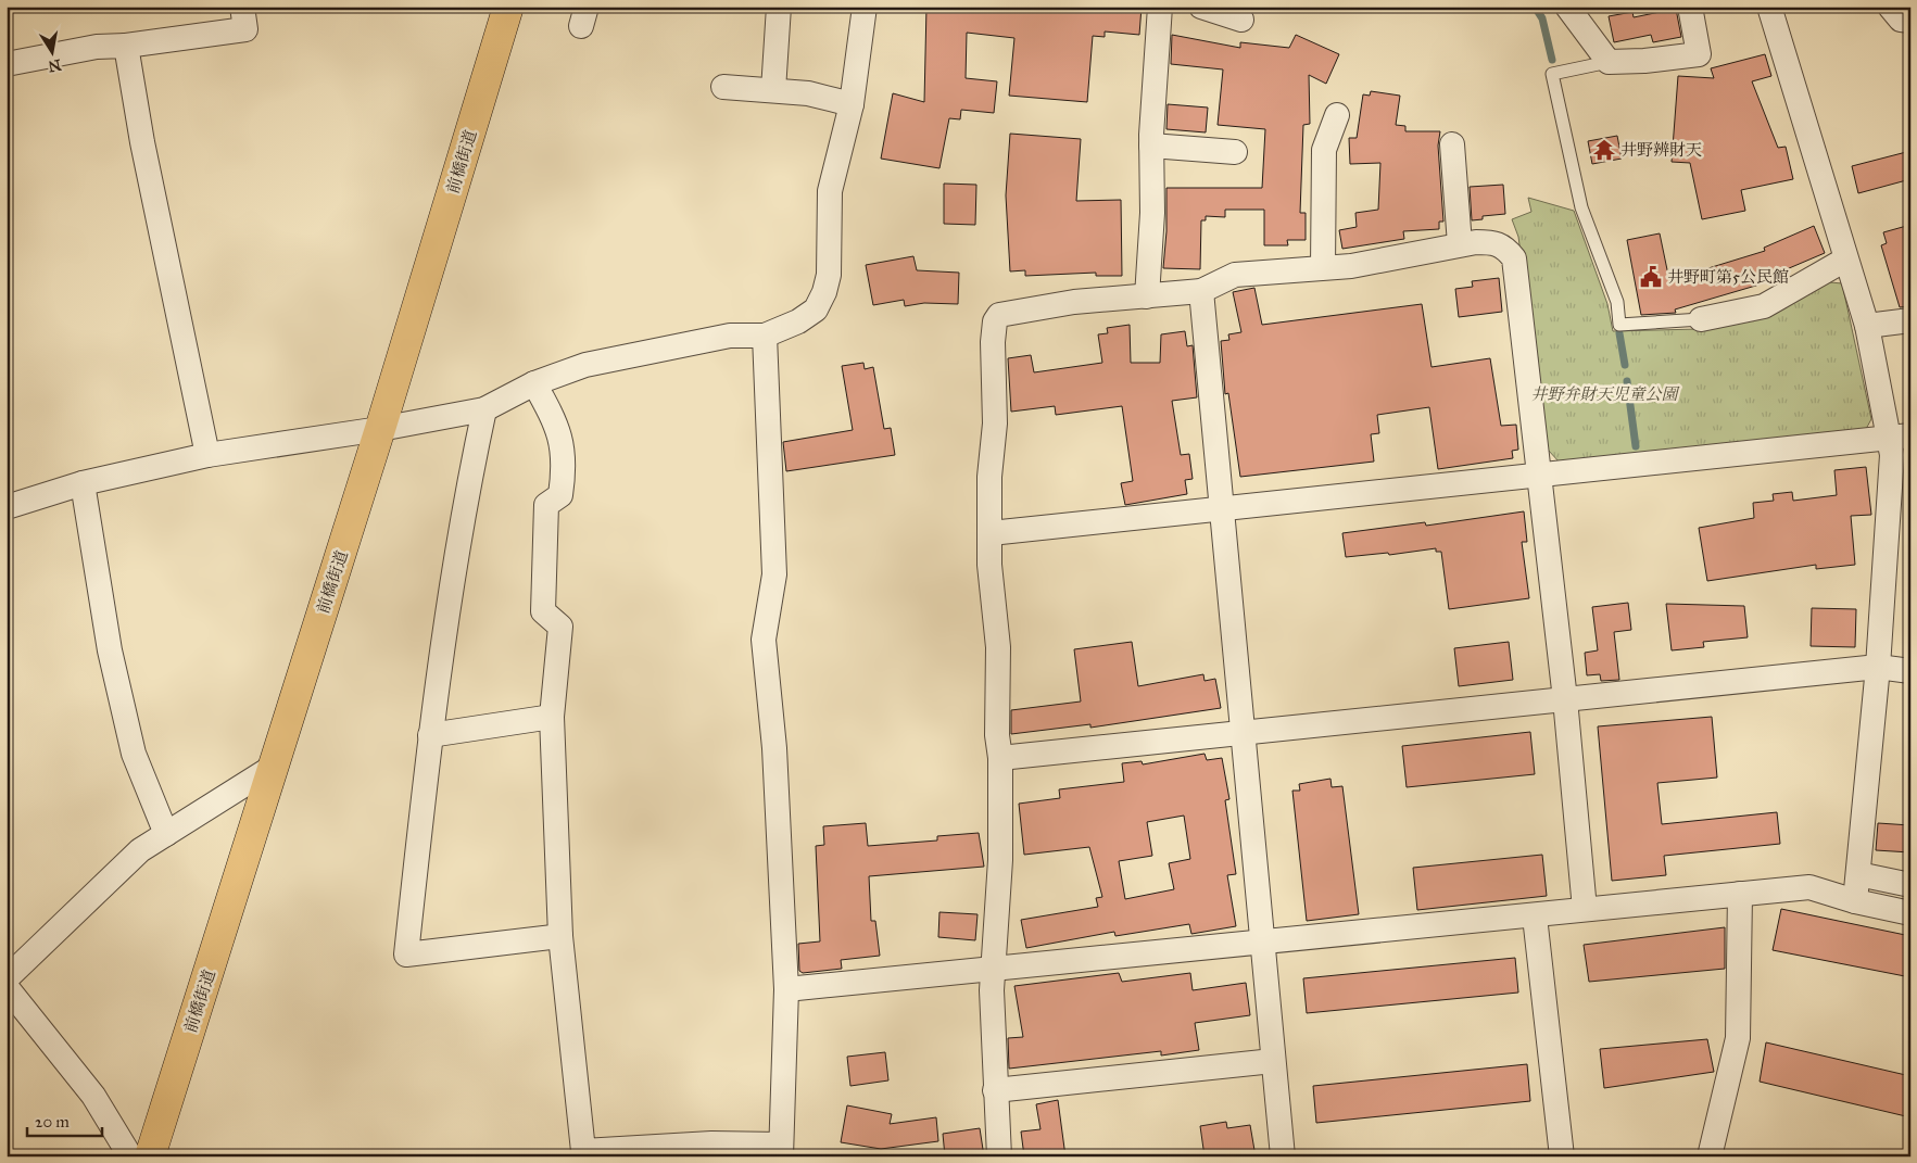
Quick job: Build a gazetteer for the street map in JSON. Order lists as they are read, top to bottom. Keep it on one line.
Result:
{"streets":{"main road":["前橋街道"]},"parks":["井野弁財天児童公園"],"places":{"temple":["井野辨財天"],"public building":["井野町第5公民館"]},"scale_bar":"20 m","north":"bottom"}
